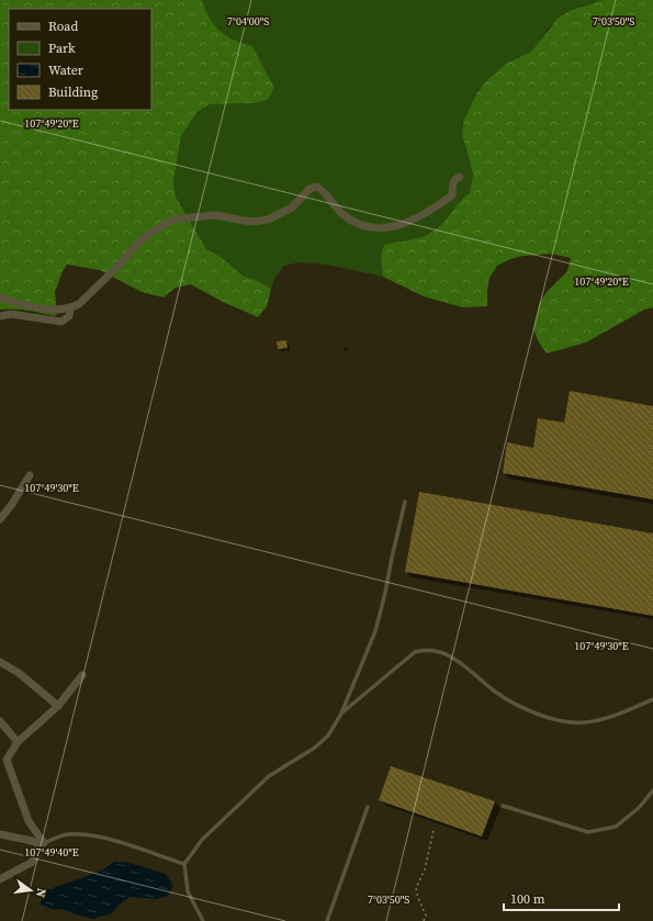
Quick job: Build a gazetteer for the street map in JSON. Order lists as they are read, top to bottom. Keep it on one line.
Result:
{"legend":["Road","Park","Water","Building"],"scale_bar":"100 m","north":"right","coordinates":["7°04'00\"S","7°03'50\"S","107°49'20\"E","107°49'30\"E","107°49'40\"E"]}
